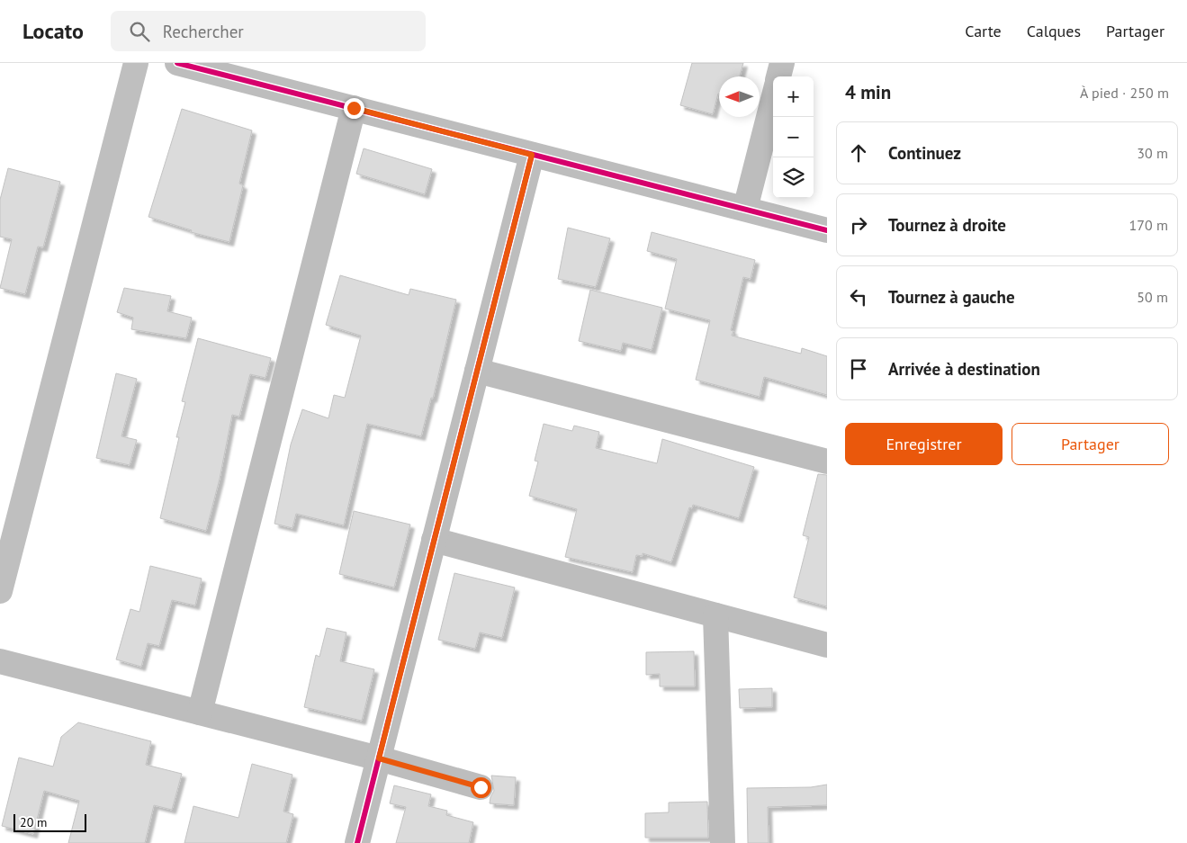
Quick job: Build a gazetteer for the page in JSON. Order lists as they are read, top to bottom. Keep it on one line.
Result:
{"scale_bar":"20 m","north":"left","page":{"header":"Locato","search":"Rechercher","nav":["Carte","Calques","Partager"],"heading":["4 min","À pied · 250 m"],"map_buttons":["+","−"],"list":[["Continuez","30 m"],["Tournez à droite","170 m"],["Tournez à gauche","50 m"],"Arrivée à destination"],"buttons":["Enregistrer","Partager"],"scale":"20 m"}}
